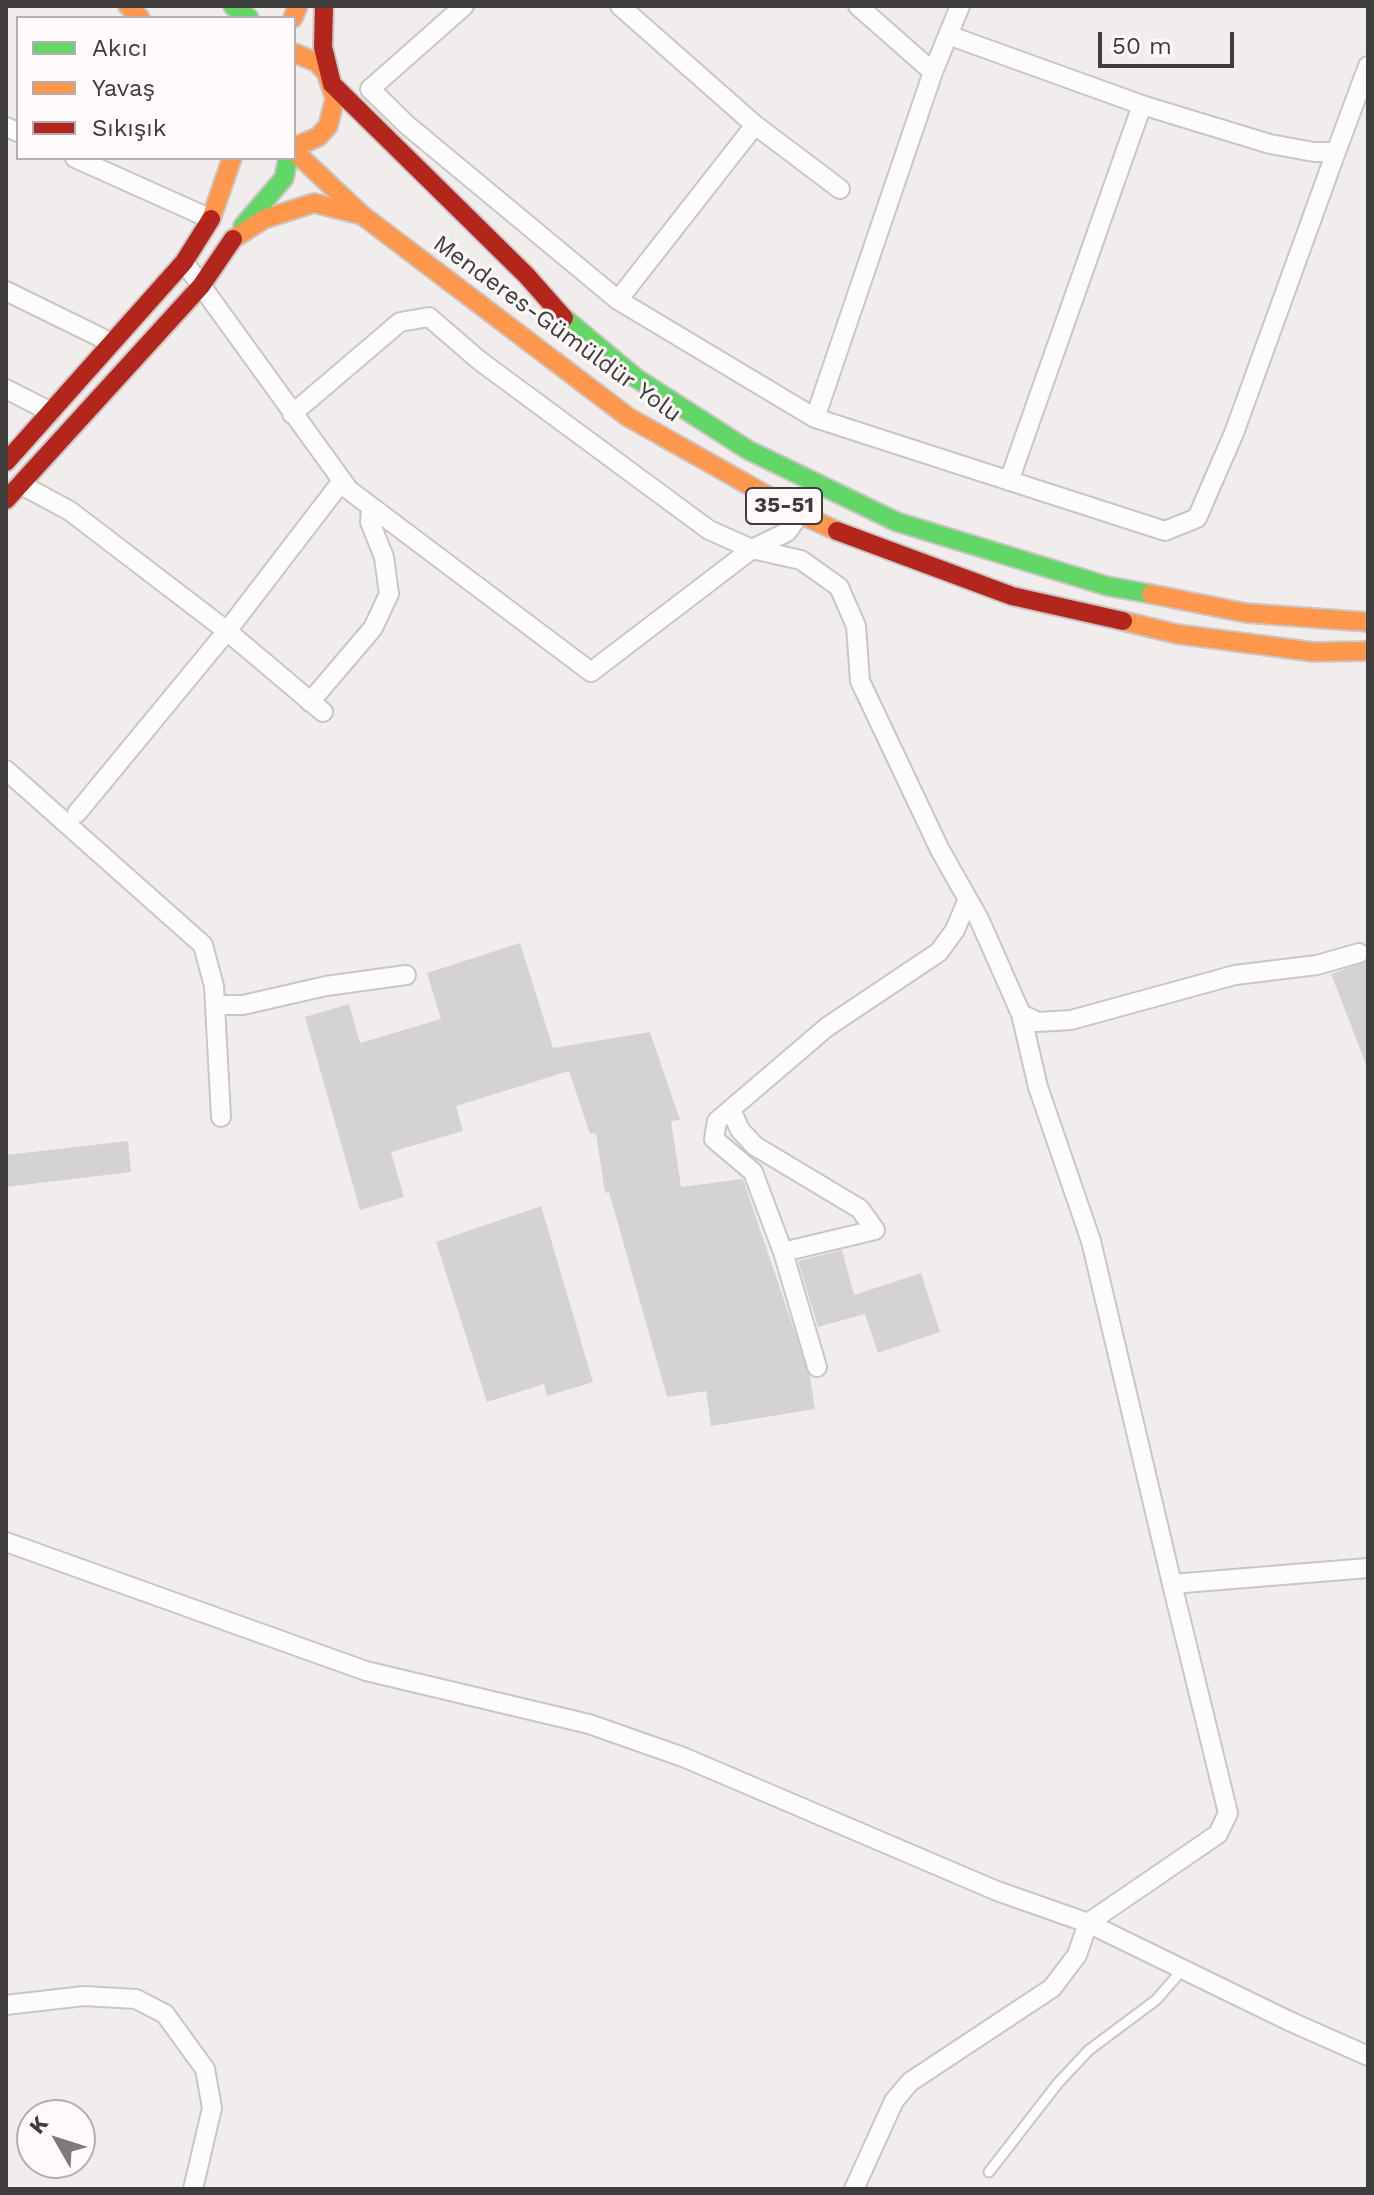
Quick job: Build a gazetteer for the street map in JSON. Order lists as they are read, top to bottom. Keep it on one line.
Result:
{"streets":{"main road":["Menderes-Gümüldür Yolu","35-51"]},"legend":["Akıcı","Yavaş","Sıkışık"],"scale_bar":"50 m","north":"top left"}
